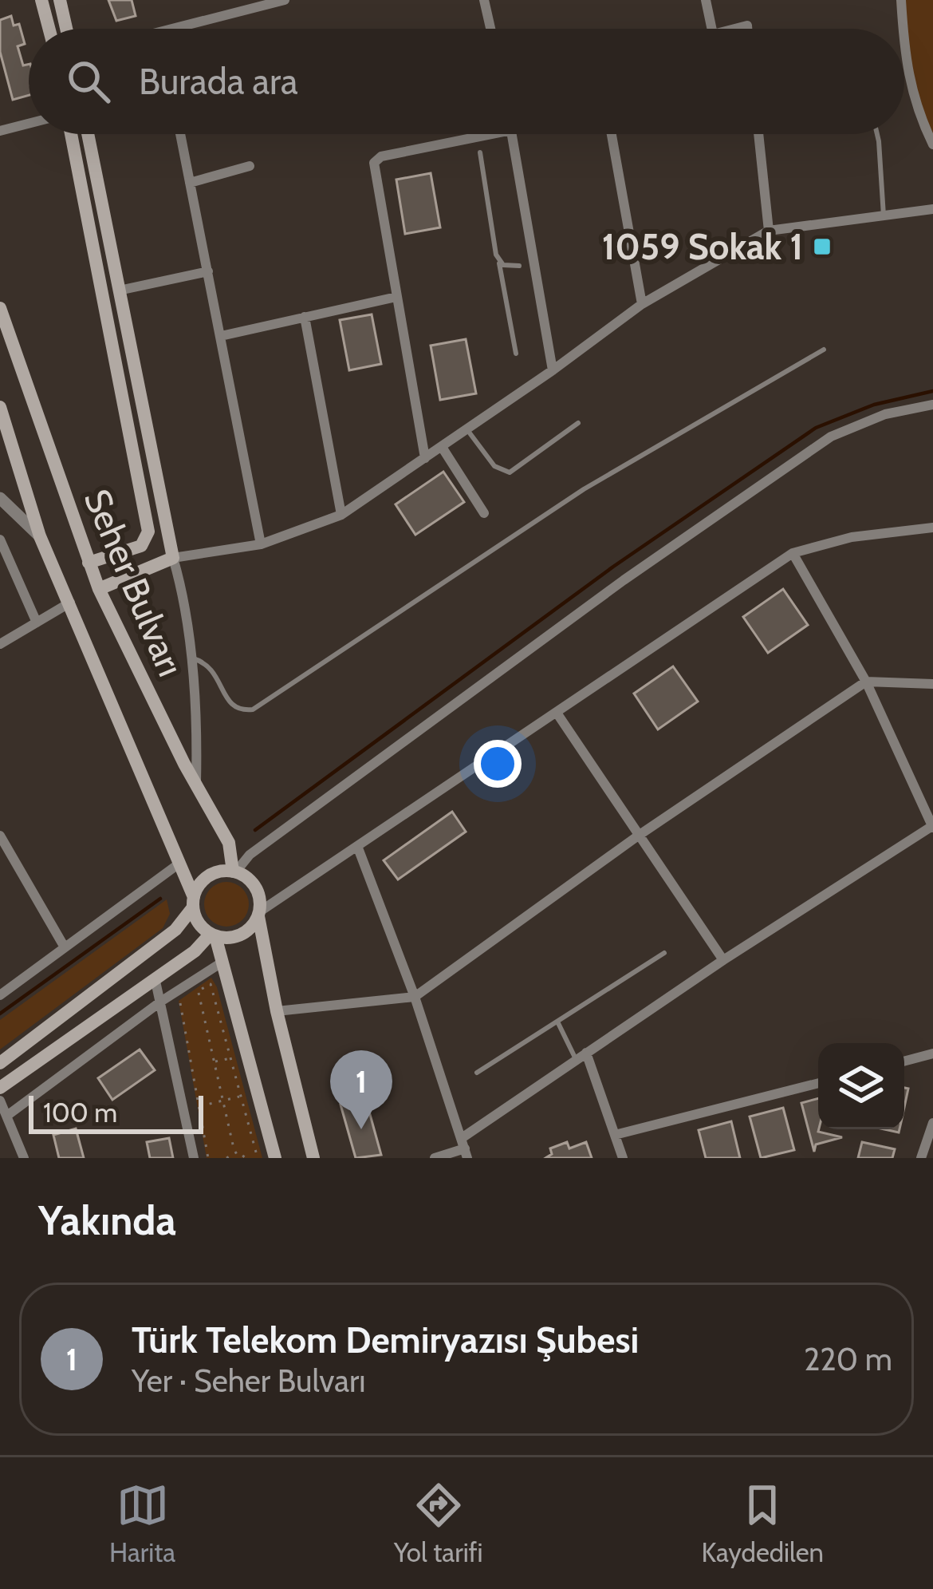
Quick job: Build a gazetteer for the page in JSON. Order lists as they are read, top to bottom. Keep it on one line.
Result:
{"streets":{"main road":["Seher Bulvarı"]},"places":{"transit":["1059 Sokak 1"]},"scale_bar":"100 m","page":{"search":"Burada ara","pins":"1","scale":"100 m","heading":"Yakında","list":[{"mark":"1","name":"Türk Telekom Demiryazısı Şubesi","note":"Yer · Seher Bulvarı","value":"220 m"}],"nav":["Harita","Yol tarifi","Kaydedilen"]}}
